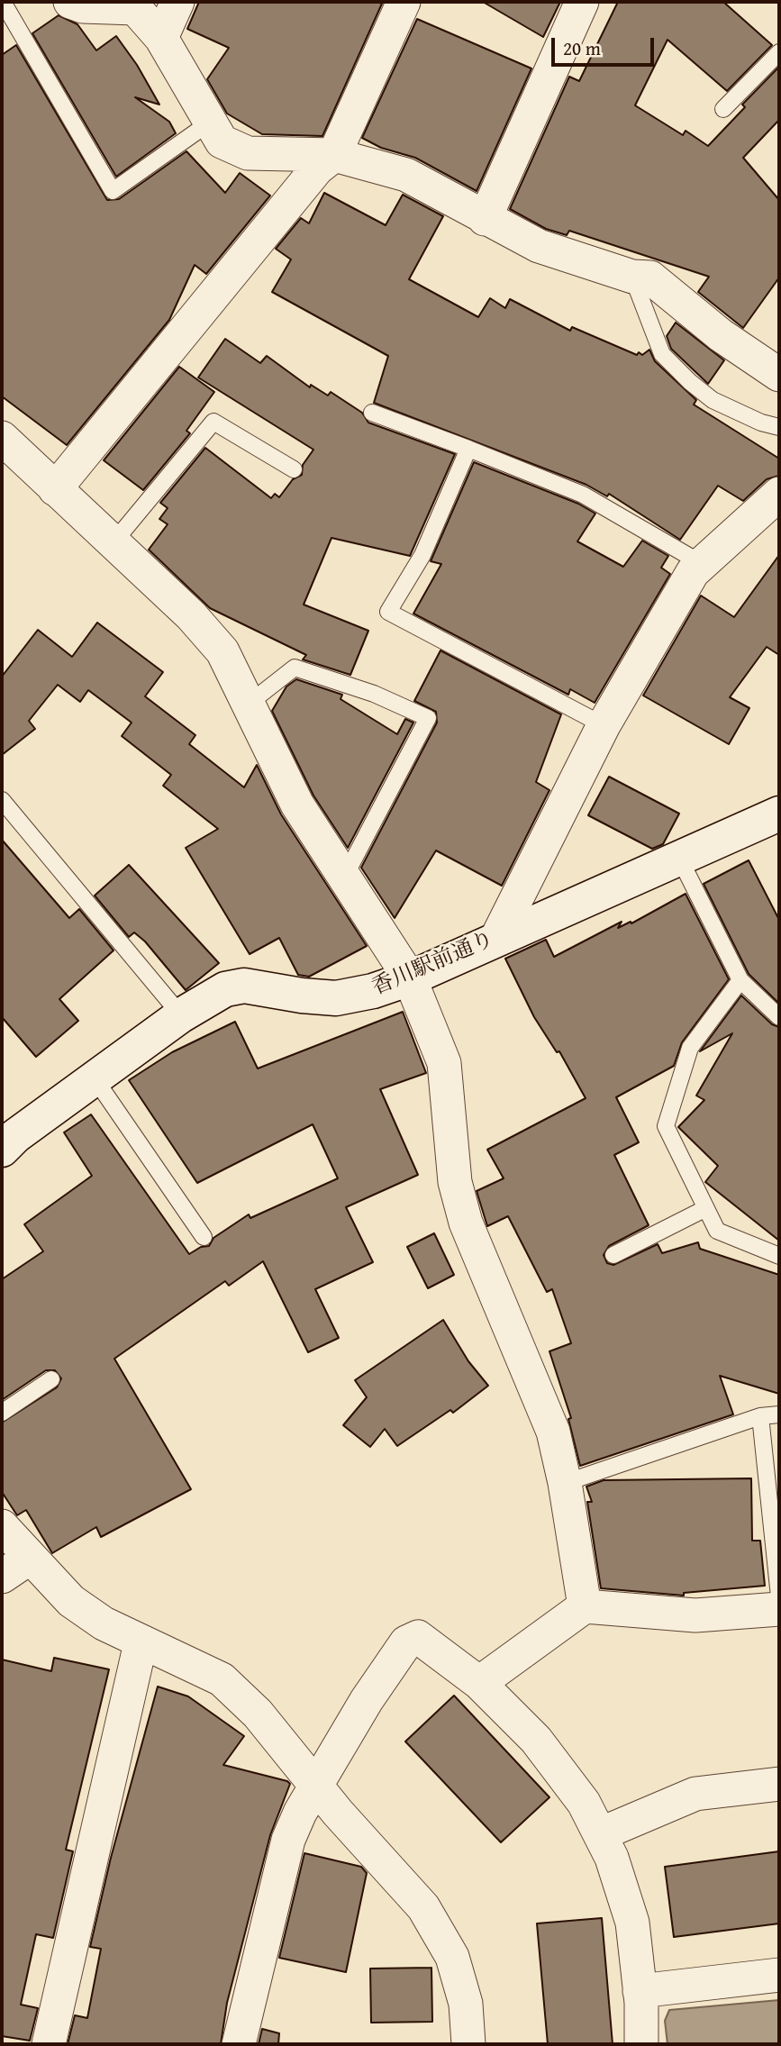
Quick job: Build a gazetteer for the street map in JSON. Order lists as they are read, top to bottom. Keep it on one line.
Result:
{"streets":{"street":["香川駅前通り"]},"scale_bar":"20 m"}
